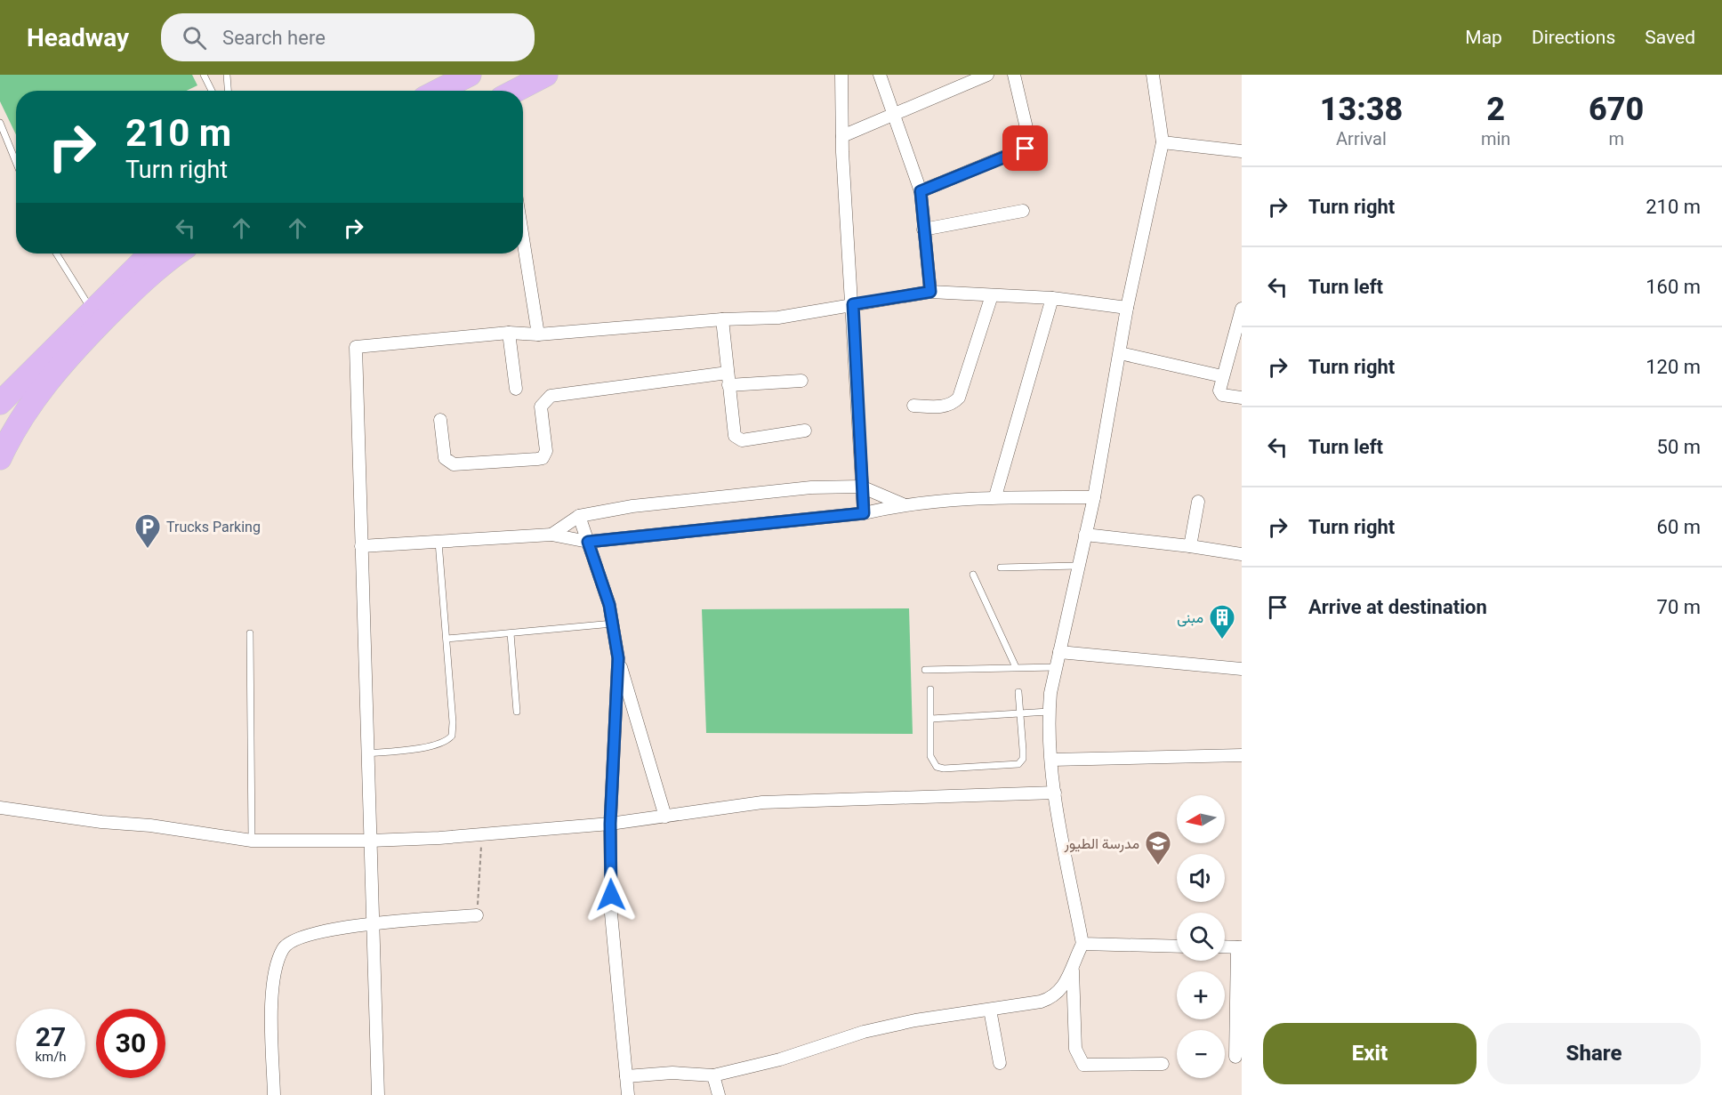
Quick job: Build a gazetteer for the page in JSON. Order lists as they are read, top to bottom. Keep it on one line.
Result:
{"places":{"parking":["Trucks Parking"],"building":["مبنى"],"school or university":["مدرسة الطيور"]},"north":"left","page":{"header":"Headway","search":"Search here","nav":["Map","Directions","Saved"],"eta":["13:38","Arrival","2","min","670","m"],"turn":["210 m","Turn right"],"list":[{"name":"Turn right","value":"210 m"},{"name":"Turn left","value":"160 m"},{"name":"Turn right","value":"120 m"},{"name":"Turn left","value":"50 m"},{"name":"Turn right","value":"60 m"},{"name":"Arrive at destination","value":"70 m"}],"map_buttons":["+","−"],"speed":"27 km/h","limit":"30","buttons":["Exit","Share"]}}
